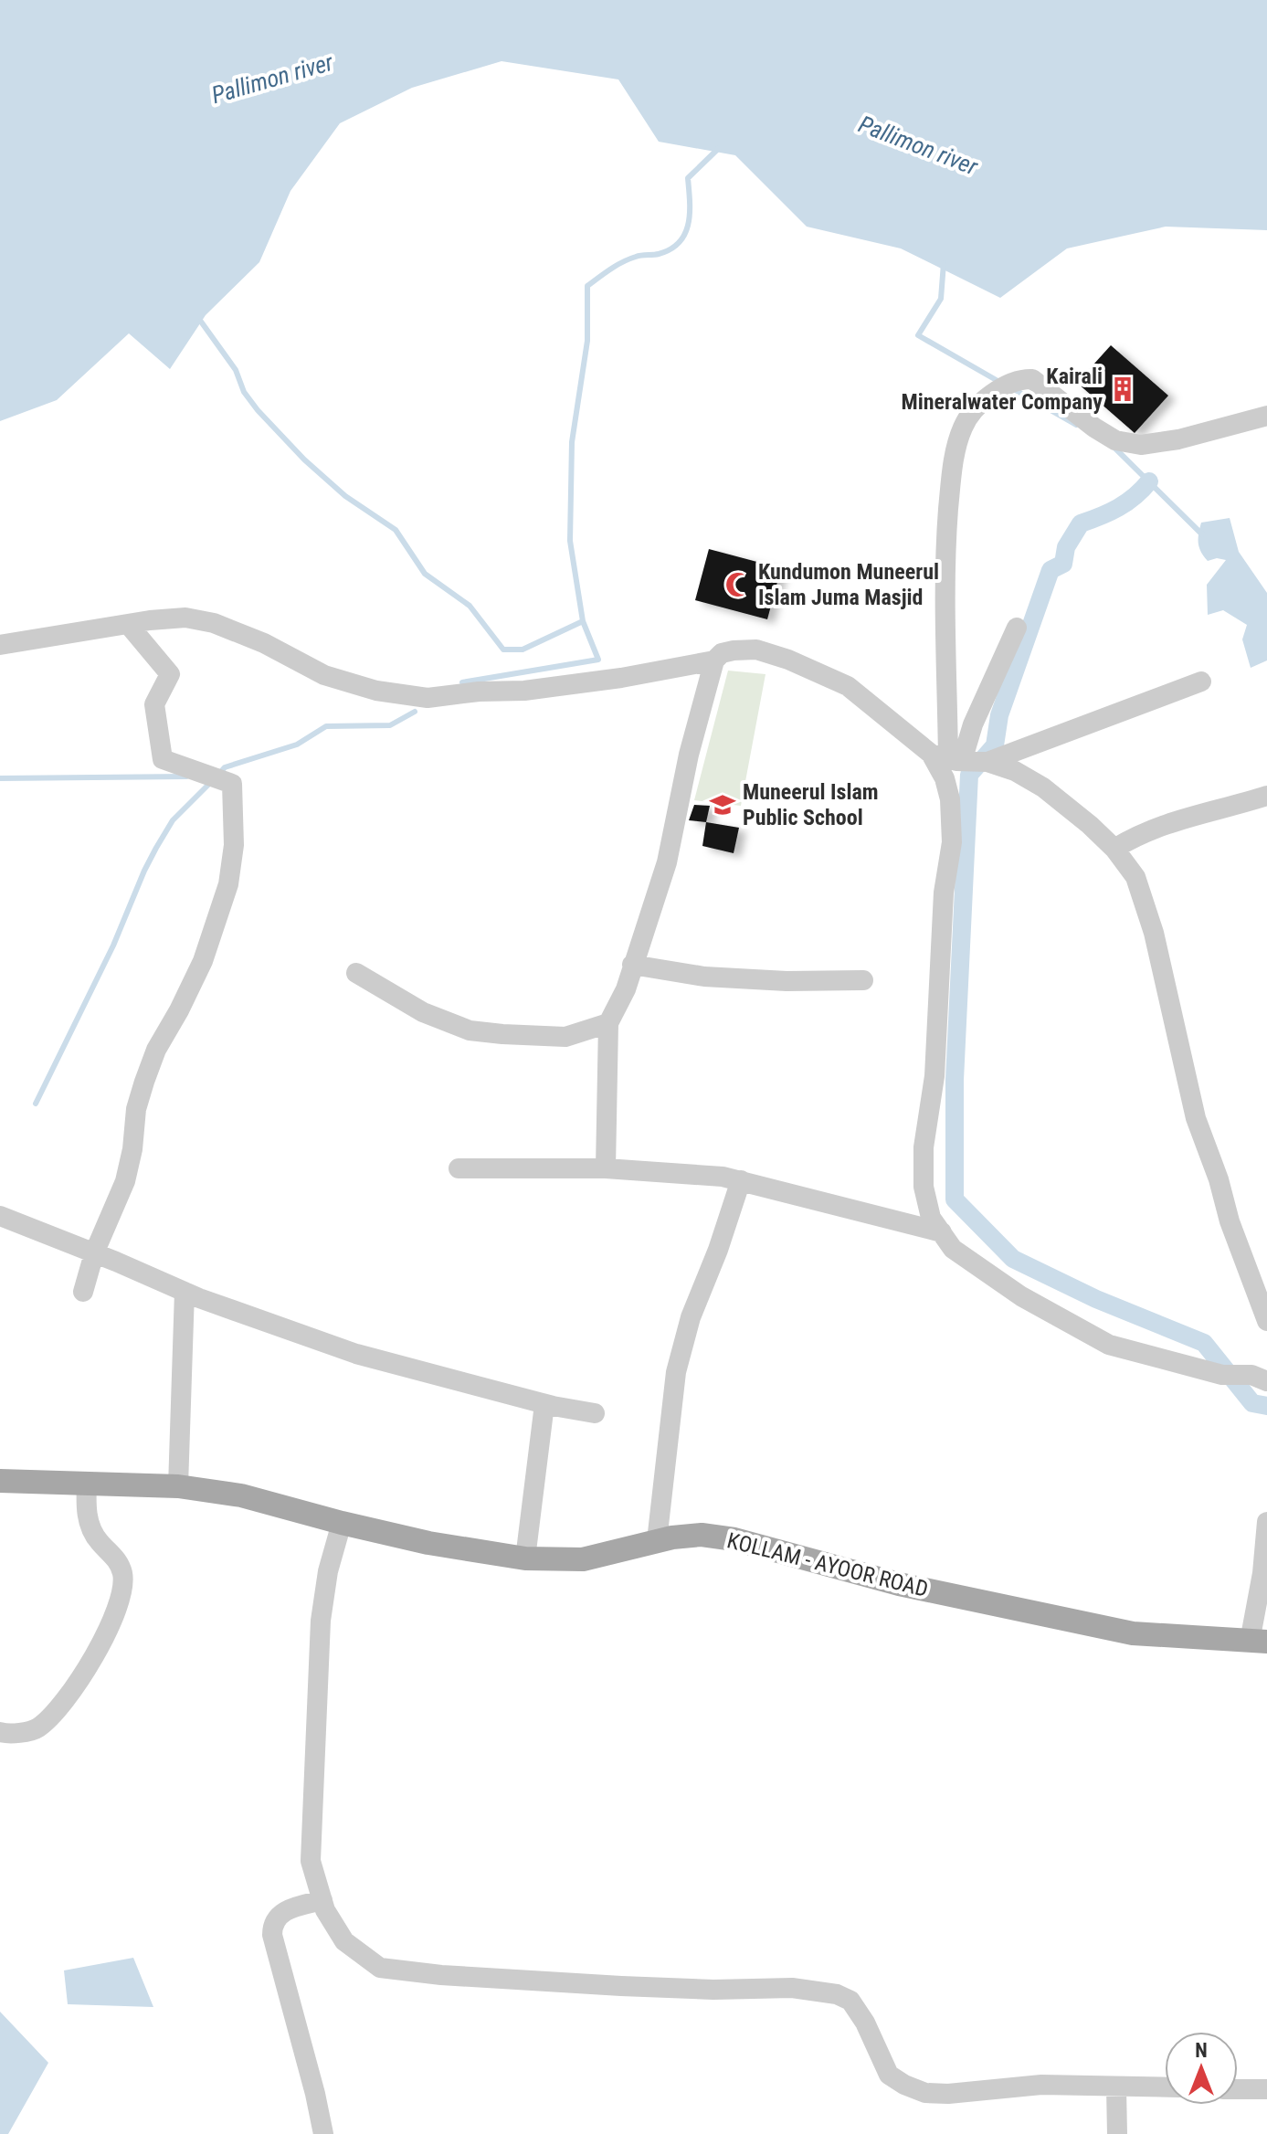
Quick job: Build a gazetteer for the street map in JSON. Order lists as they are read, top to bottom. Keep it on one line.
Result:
{"streets":{"main road":["KOLLAM - AYOOR ROAD"]},"water":["Pallimon river"],"places":{"building":["Kairali Mineralwater Company"],"mosque":["Kundumon Muneerul Islam Juma Masjid"],"school or university":["Muneerul Islam Public School"]},"north":"top"}
